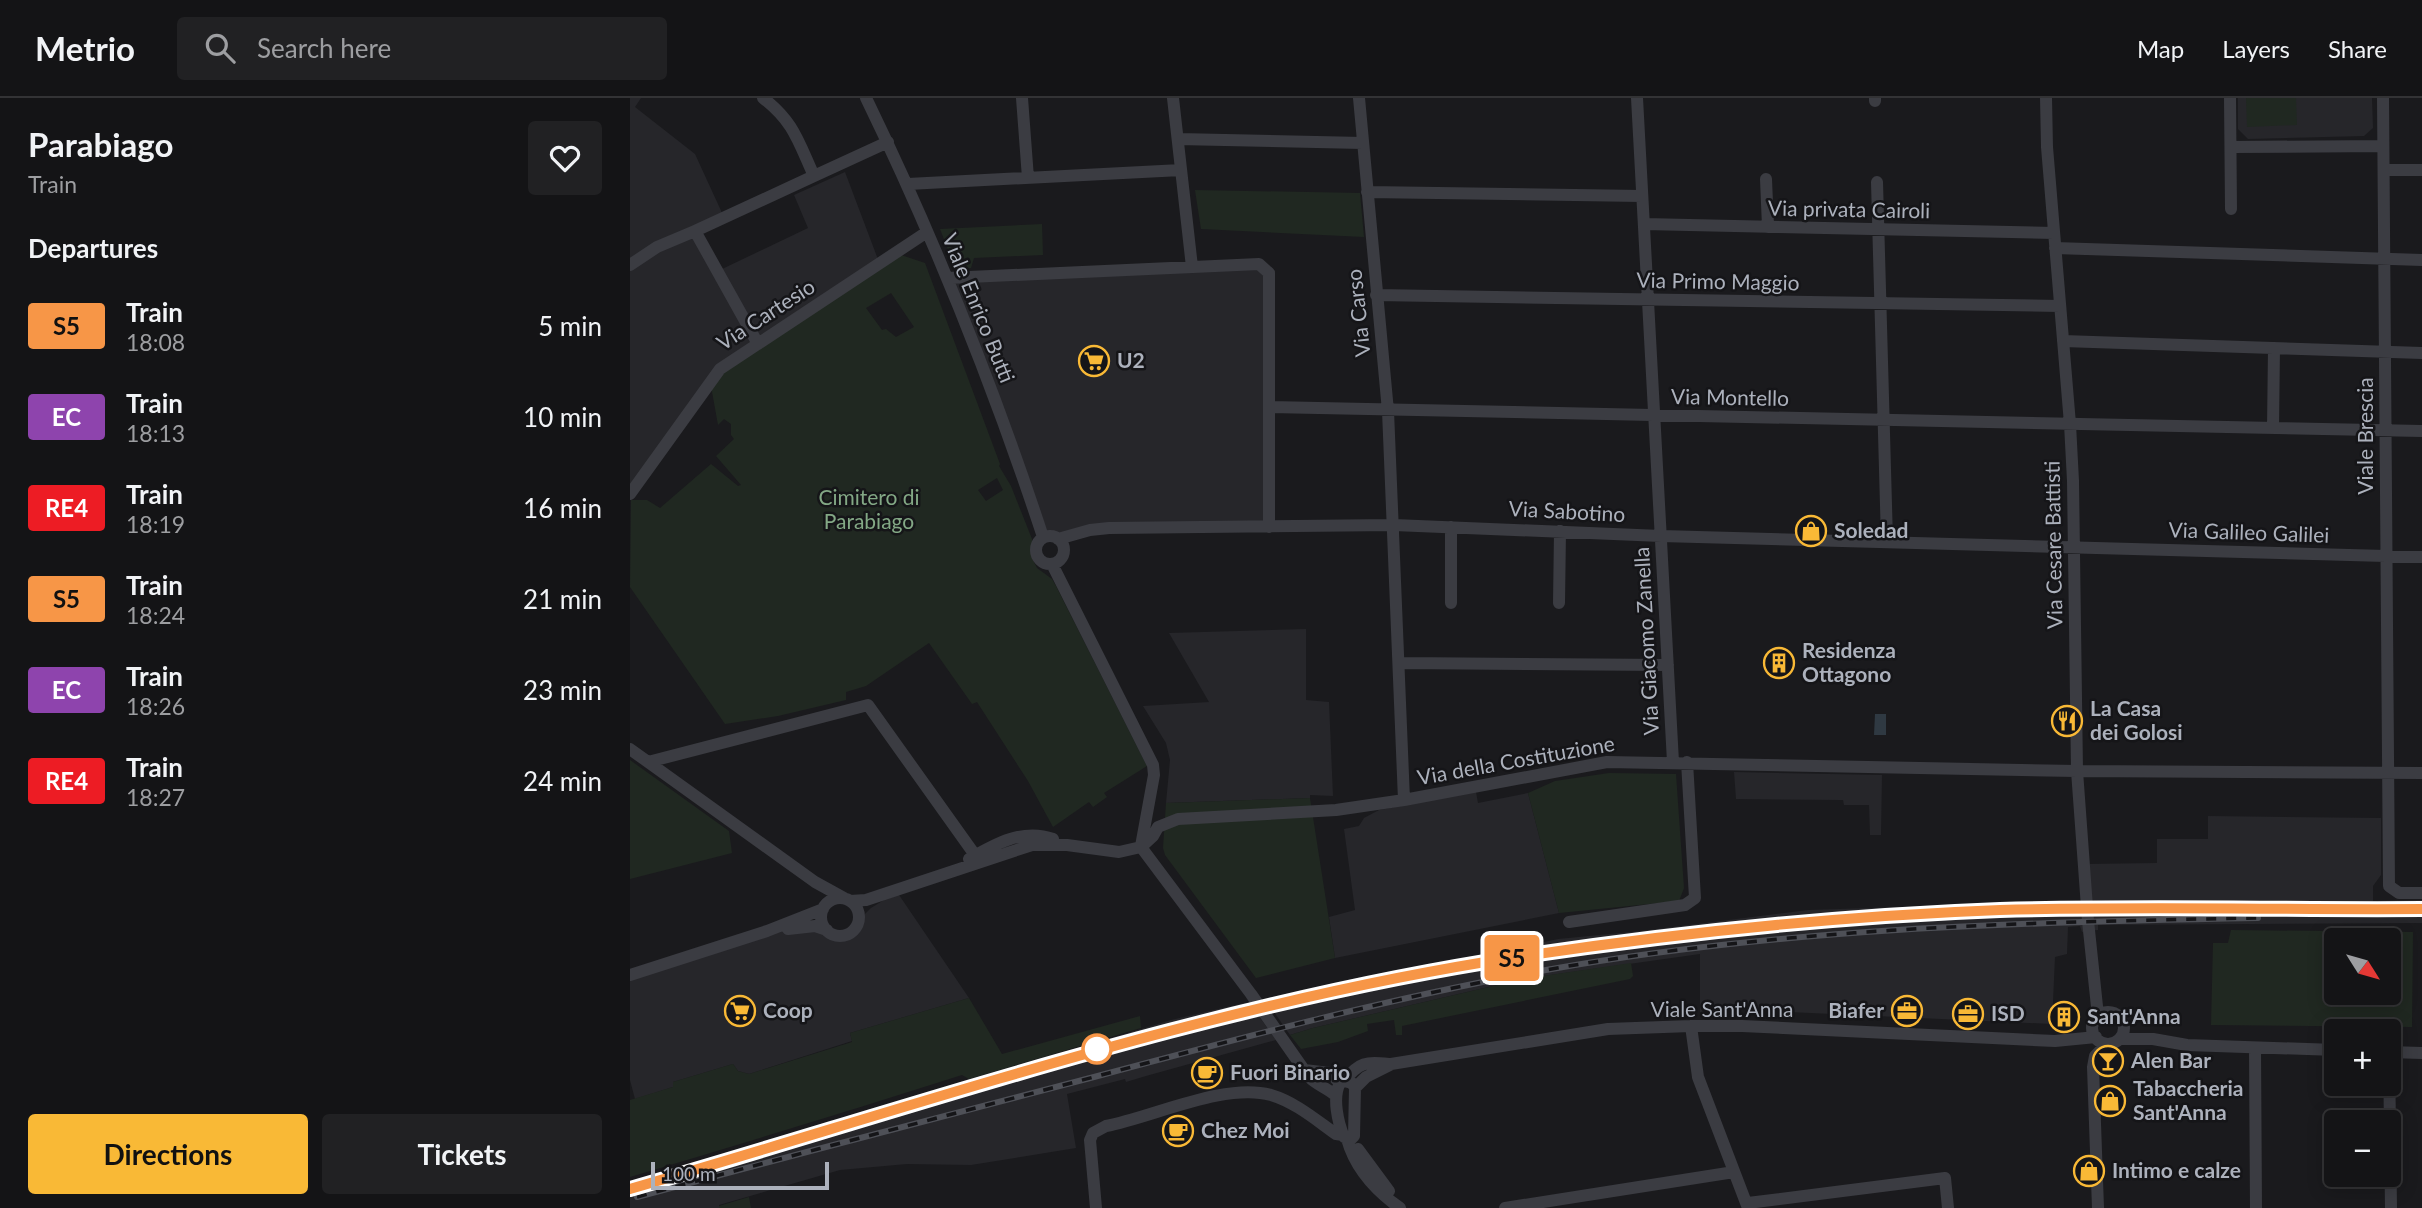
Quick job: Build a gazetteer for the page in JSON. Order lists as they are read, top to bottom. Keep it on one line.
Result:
{"streets":{"street":["Via privata Cairoli","Via Primo Maggio","Viale Enrico Butti","Via Carso","Via Cartesio","Via Montello","Viale Brescia","Via Sabotino","Via Galileo Galilei","Via Cesare Battisti","Via Giacomo Zanella","Via della Costituzione","Viale Sant'Anna"]},"crossings":[["Via privata Cairoli","Via Cesare Battisti"],["Via privata Cairoli","Via Giacomo Zanella"],["Via Primo Maggio","Via Carso"],["Via Primo Maggio","Via Cesare Battisti"],["Via Primo Maggio","Via Giacomo Zanella"],["Viale Enrico Butti","Via Cartesio"],["Viale Enrico Butti","Via Sabotino"],["Via Carso","Via Montello"],["Via Carso","Via Sabotino"],["Via Carso","Via della Costituzione"],["Via Montello","Viale Brescia"],["Via Montello","Via Cesare Battisti"],["Via Montello","Via Giacomo Zanella"],["Viale Brescia","Via Galileo Galilei"],["Viale Brescia","Via della Costituzione"],["Via Sabotino","Via Galileo Galilei"],["Via Sabotino","Via Cesare Battisti"],["Via Sabotino","Via Giacomo Zanella"],["Via Galileo Galilei","Via Cesare Battisti"],["Via Cesare Battisti","Via della Costituzione"],["Via Cesare Battisti","Viale Sant'Anna"],["Via Giacomo Zanella","Via della Costituzione"]],"parks":["Cimitero di Parabiago"],"places":{"supermarket":["U2","Coop"],"shop":["Soledad","Tabaccheria Sant'Anna","Intimo e calze"],"building":["Residenza Ottagono","Sant'Anna"],"restaurant":["La Casa dei Golosi"],"office":["Biafer","ISD"],"bar":["Alen Bar"],"cafe":["Fuori Binario","Chez Moi"]},"scale_bar":"100 m","north":"bottom right","page":{"header":"Metrio","search":"Search here","nav":["Map","Layers","Share"],"heading":[["Parabiago","Train"],"Departures"],"on_map":"S5","list":[{"mark":"S5","name":"Train","note":"18:08","value":"5 min"},{"mark":"EC","name":"Train","note":"18:13","value":"10 min"},{"mark":"RE4","name":"Train","note":"18:19","value":"16 min"},{"mark":"S5","name":"Train","note":"18:24","value":"21 min"},{"mark":"EC","name":"Train","note":"18:26","value":"23 min"},{"mark":"RE4","name":"Train","note":"18:27","value":"24 min"}],"map_buttons":["+","−"],"buttons":["Directions","Tickets"],"scale":"100 m"}}
